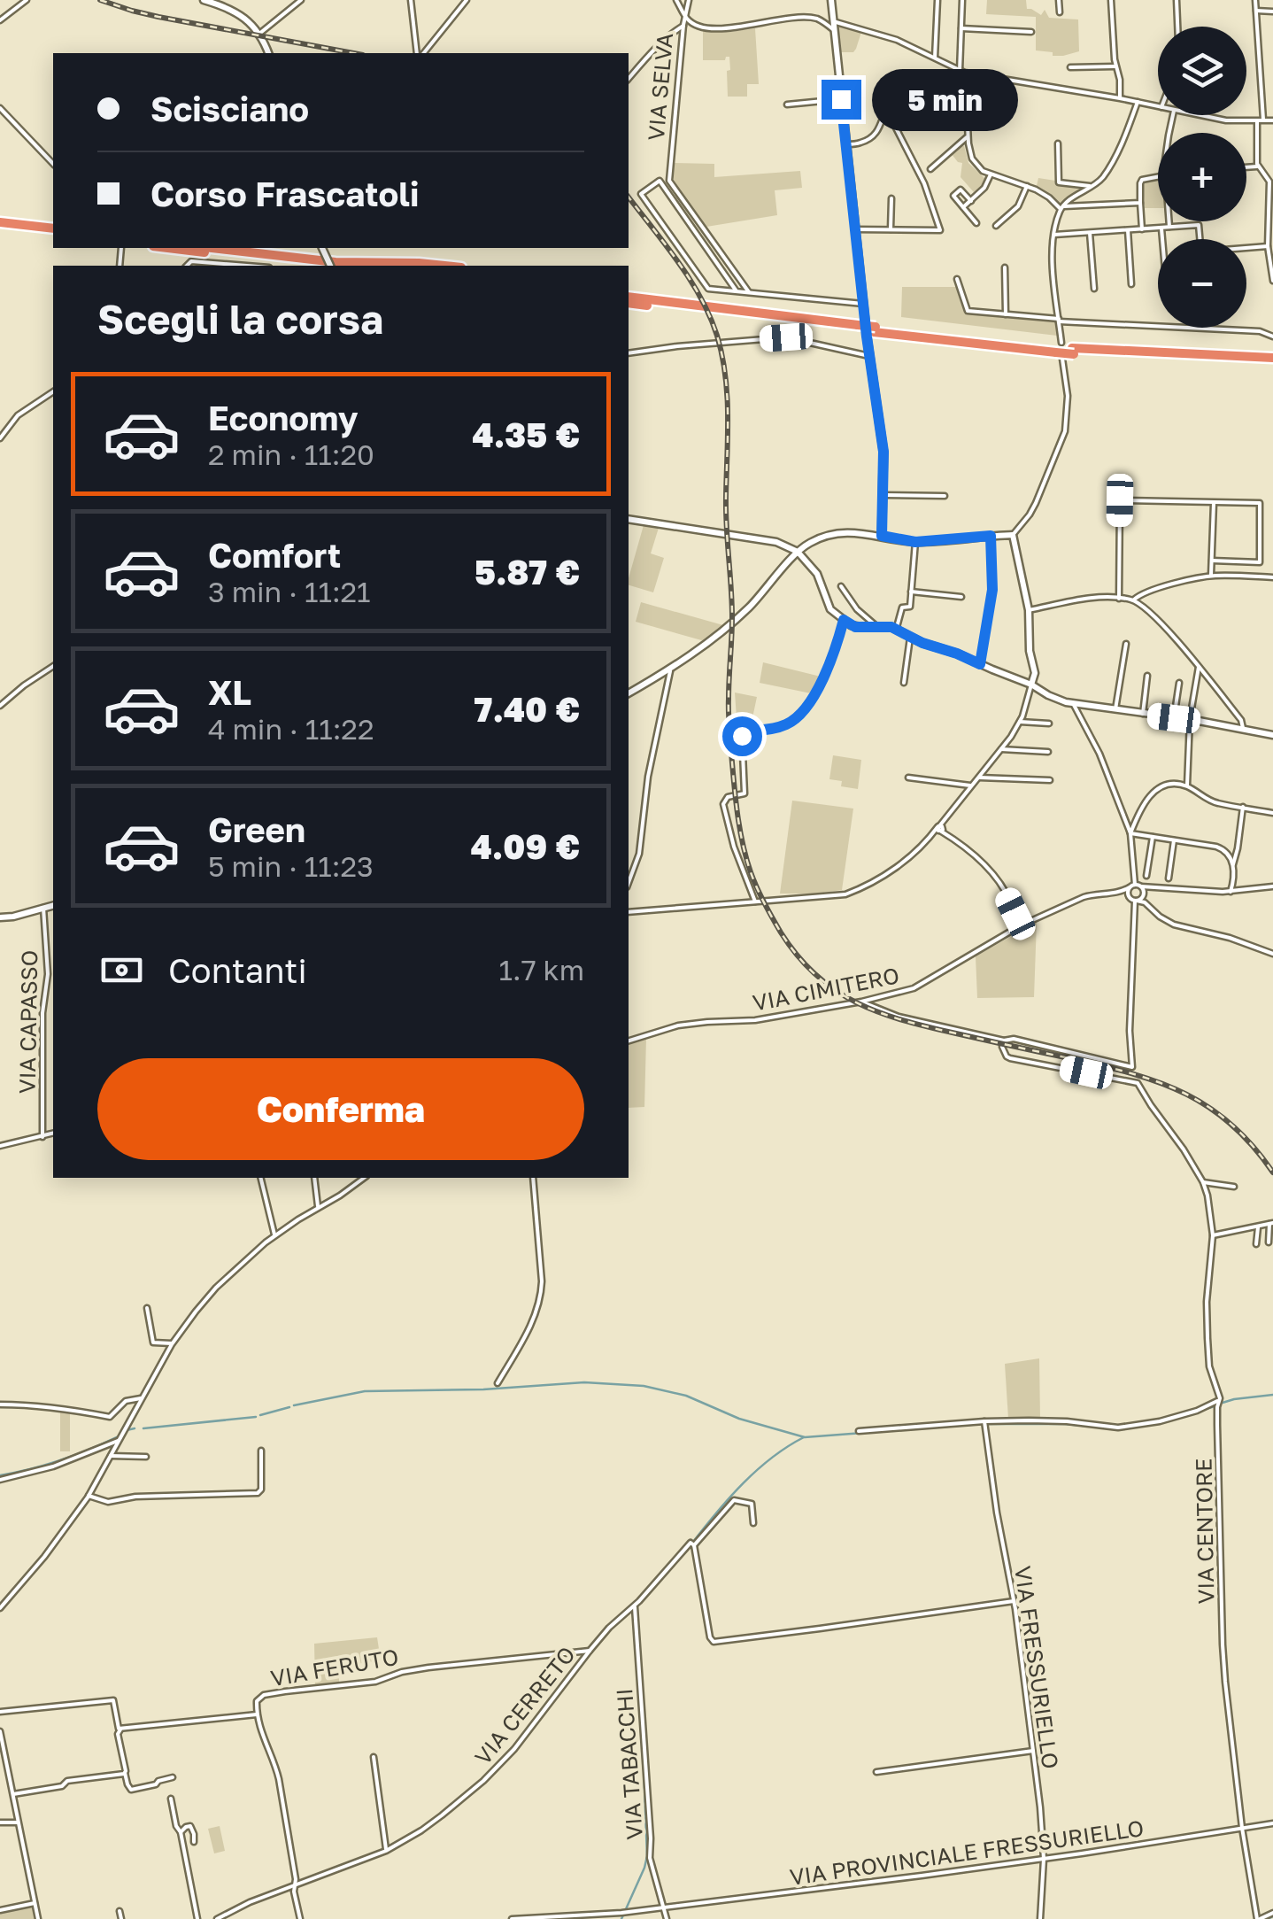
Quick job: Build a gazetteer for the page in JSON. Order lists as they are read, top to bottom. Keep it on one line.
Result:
{"streets":{"street":["VIA SELVA","VIA CIMITERO","VIA CAPASSO","VIA CENTORE","VIA FERUTO","VIA FRESSURIELLO","VIA CERRETO","VIA TABACCHI","VIA PROVINCIALE FRESSURIELLO"]},"crossings":[["VIA CENTORE","VIA PROVINCIALE FRESSURIELLO"],["VIA FERUTO","VIA CERRETO"],["VIA FRESSURIELLO","VIA PROVINCIALE FRESSURIELLO"],["VIA CERRETO","VIA TABACCHI"],["VIA TABACCHI","VIA PROVINCIALE FRESSURIELLO"]],"page":{"map_buttons":["+","−"],"banner":["Scisciano","Corso Frascatoli"],"bubble":"5 min","heading":"Scegli la corsa","list":[{"name":"Economy","note":"2 min · 11:20","value":"4.35 €"},{"name":"Comfort","note":"3 min · 11:21","value":"5.87 €"},{"name":"XL","note":"4 min · 11:22","value":"7.40 €"},{"name":"Green","note":"5 min · 11:23","value":"4.09 €"}],"pay":["Contanti","1.7 km"],"buttons":"Conferma"}}
